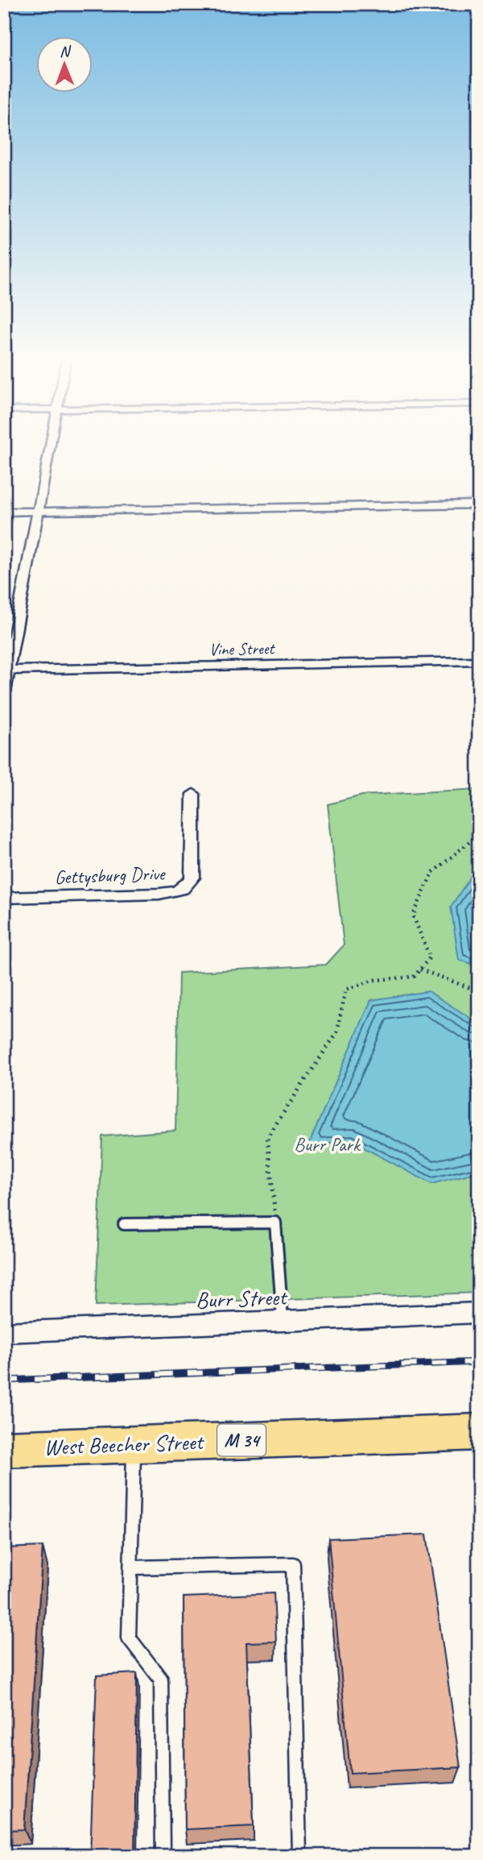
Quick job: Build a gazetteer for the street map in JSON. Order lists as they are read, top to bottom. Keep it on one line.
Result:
{"streets":{"main road":["M 34","West Beecher Street"],"street":["Vine Street","Gettysburg Drive","Burr Street"]},"parks":["Burr Park"],"north":"top"}
